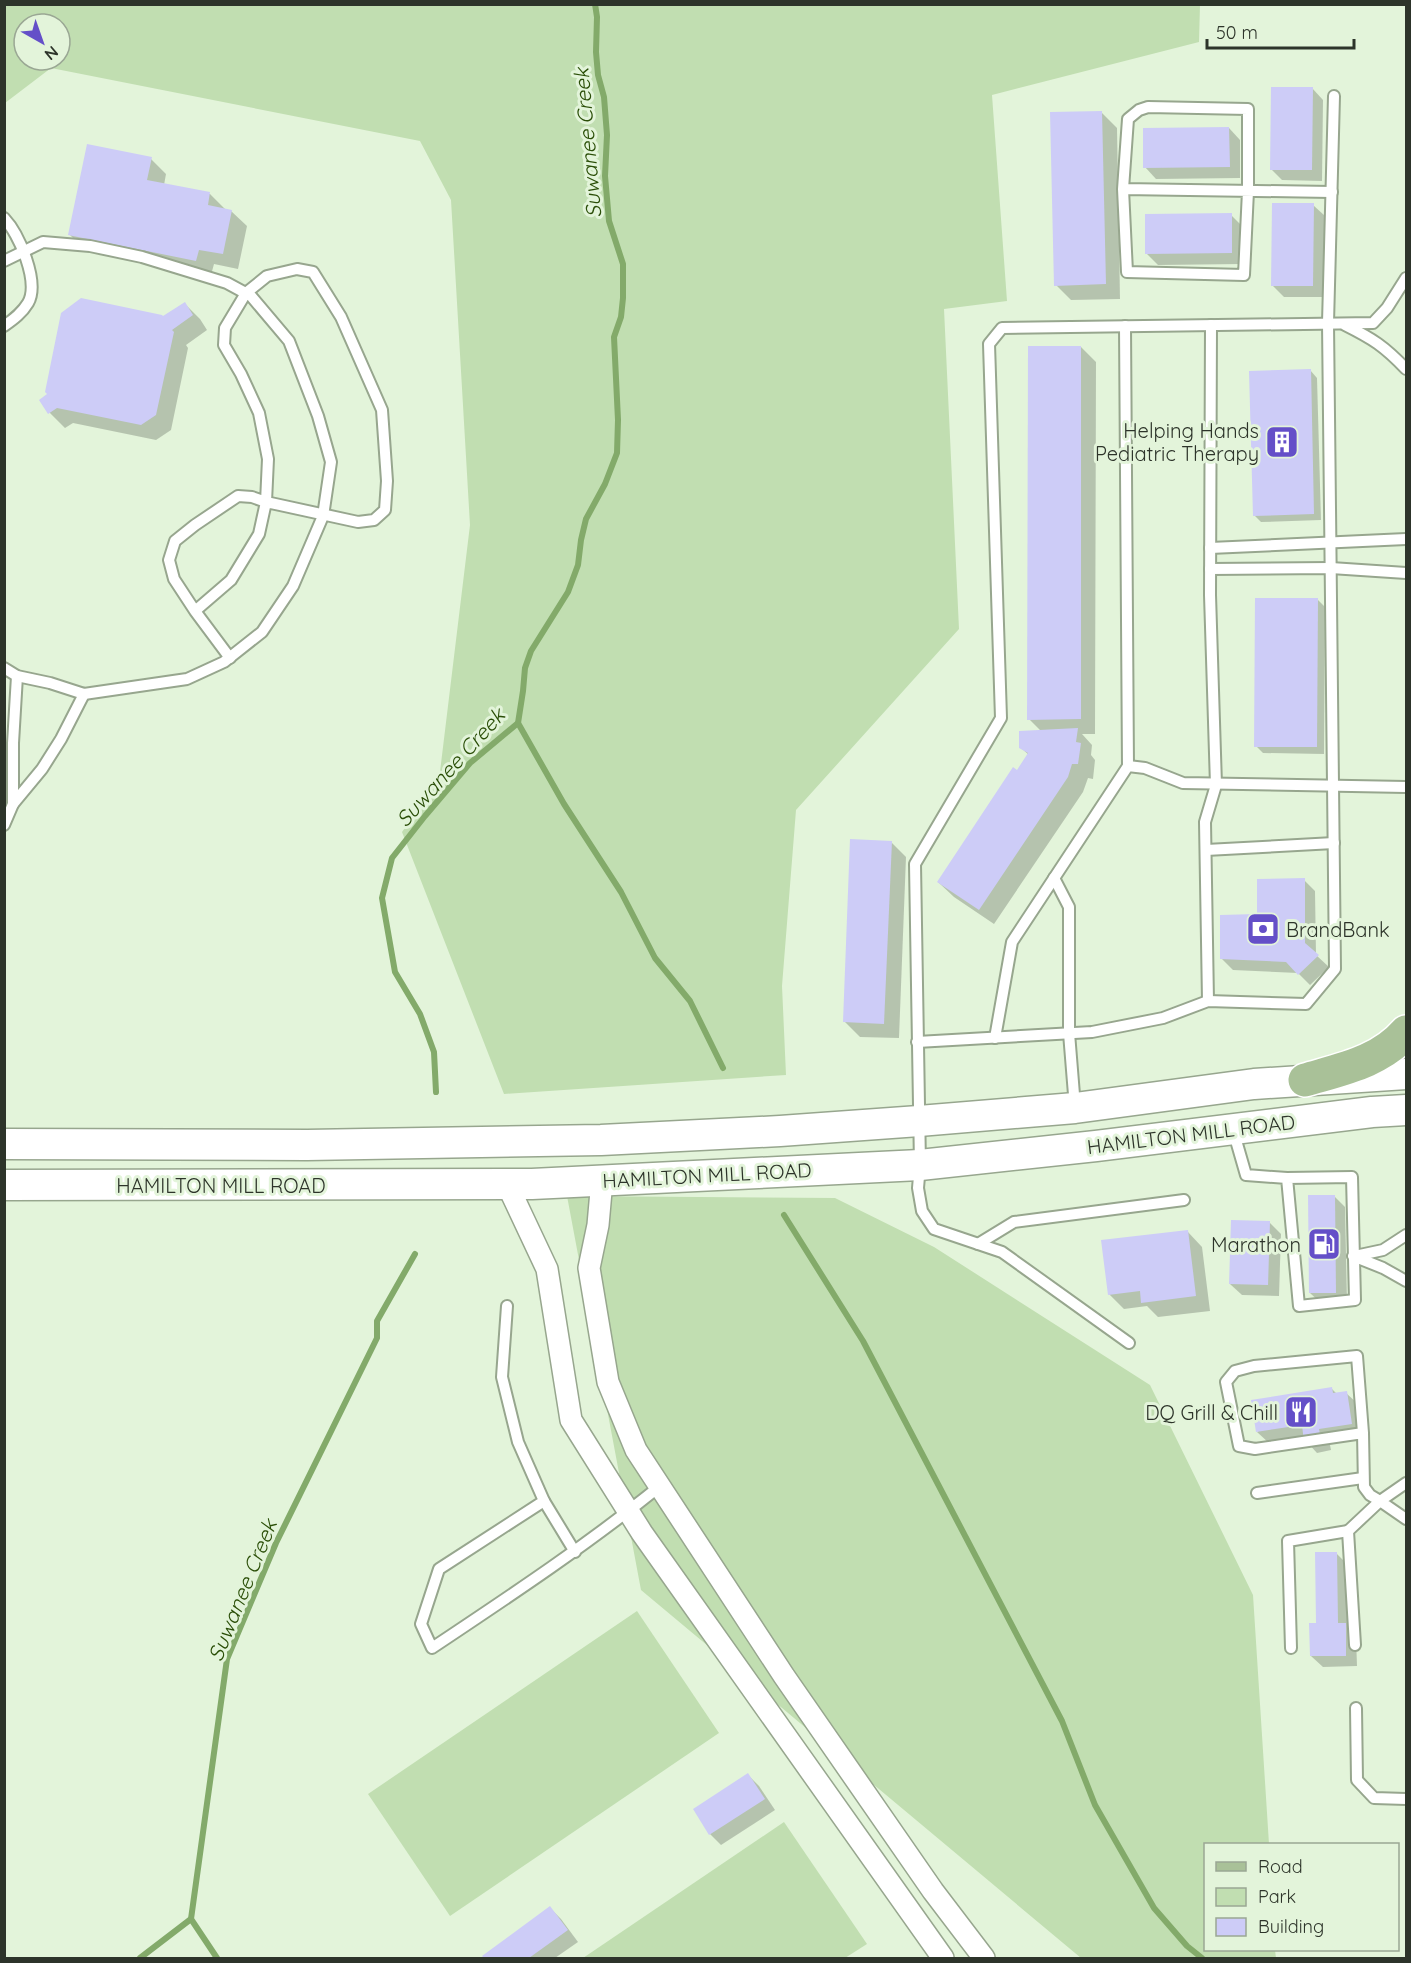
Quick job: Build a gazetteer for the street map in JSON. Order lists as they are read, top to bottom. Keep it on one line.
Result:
{"streets":{"main road":["HAMILTON MILL ROAD"]},"water":["Suwanee Creek"],"places":{"building":["Helping Hands Pediatric Therapy"],"bank":["BrandBank"],"fuel station":["Marathon"],"restaurant":["DQ Grill & Chill"]},"legend":["Road","Park","Building"],"scale_bar":"50 m","north":"bottom right"}
